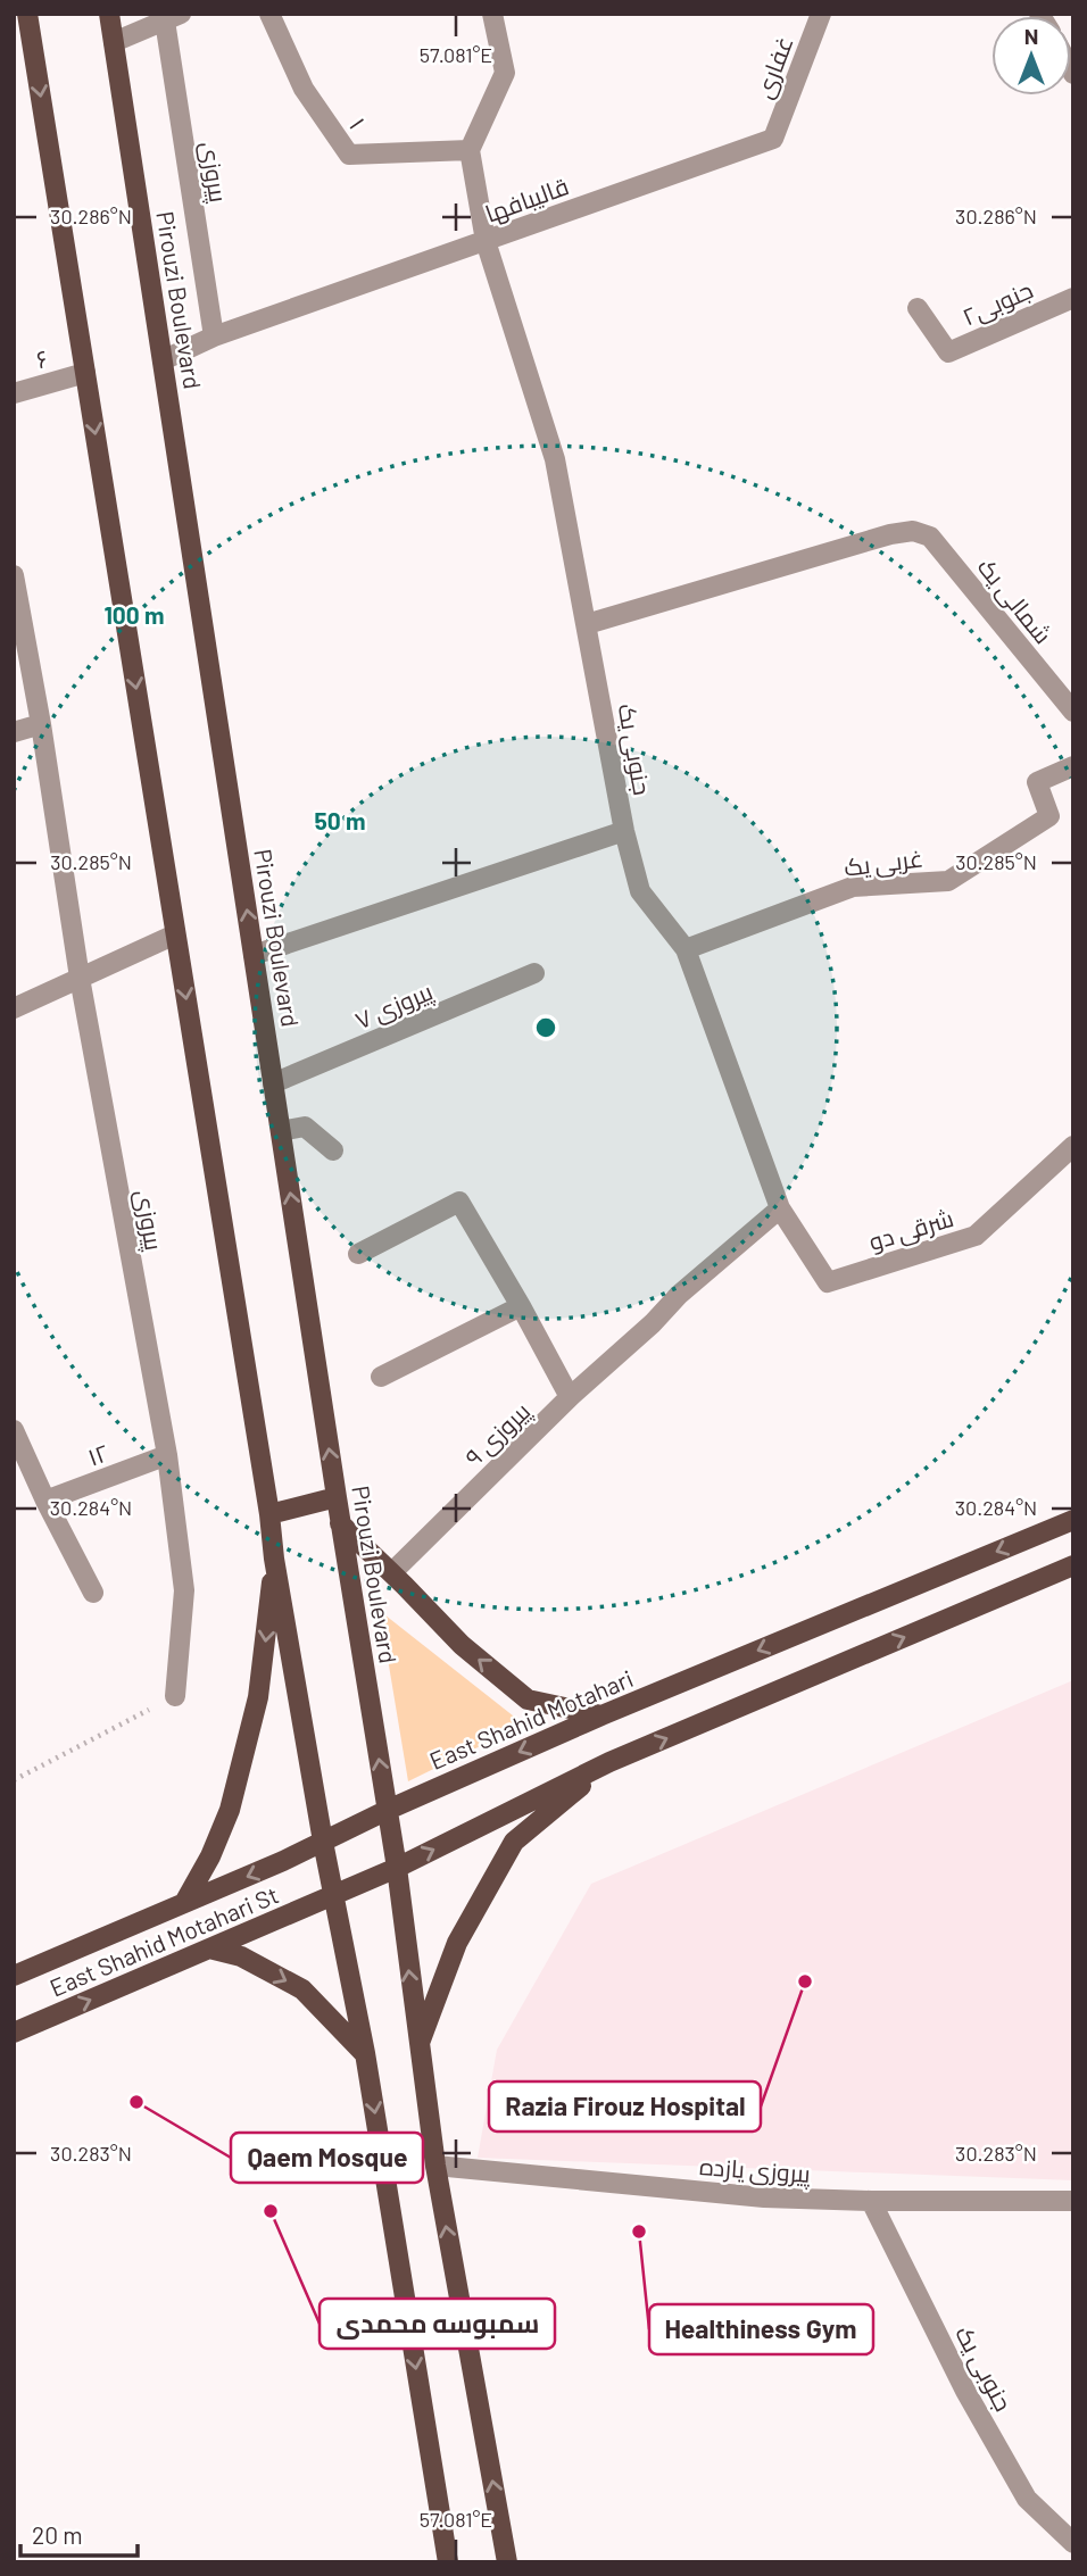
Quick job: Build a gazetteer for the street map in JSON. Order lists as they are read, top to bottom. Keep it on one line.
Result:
{"streets":{"main road":["Pirouzi Boulevard","East Shahid Motahari","East Shahid Motahari St"],"street":["غفاری","۱","پیروزی","قالیبافها","جنوبی۲","۶","شمالی یک","جنوبی یک","غربی یک","پیروزی ۷","شرقی دو","پیروزی ۹","۱۲","پیروزی یازده"]},"crossings":[["غفاری","قالیبافها"],["۱","جنوبی یک"],["پیروزی","قالیبافها"],["پیروزی","۱۲"],["قالیبافها","Pirouzi Boulevard"],["قالیبافها","جنوبی یک"],["Pirouzi Boulevard","پیروزی ۷"],["Pirouzi Boulevard","East Shahid Motahari"],["Pirouzi Boulevard","پیروزی یازده"],["شمالی یک","جنوبی یک"],["جنوبی یک","غربی یک"],["جنوبی یک","شرقی دو"],["جنوبی یک","پیروزی یازده"]],"one_way":["East Shahid Motahari St"],"places":["Razia Firouz Hospital","Qaem Mosque","سمبوسه محمدی","Healthiness Gym"],"scale_bar":"20 m","north":"top","coordinates":["57.081°E","30.286°N","30.285°N","30.284°N","30.283°N"],"rings":["100 m","50 m"]}
